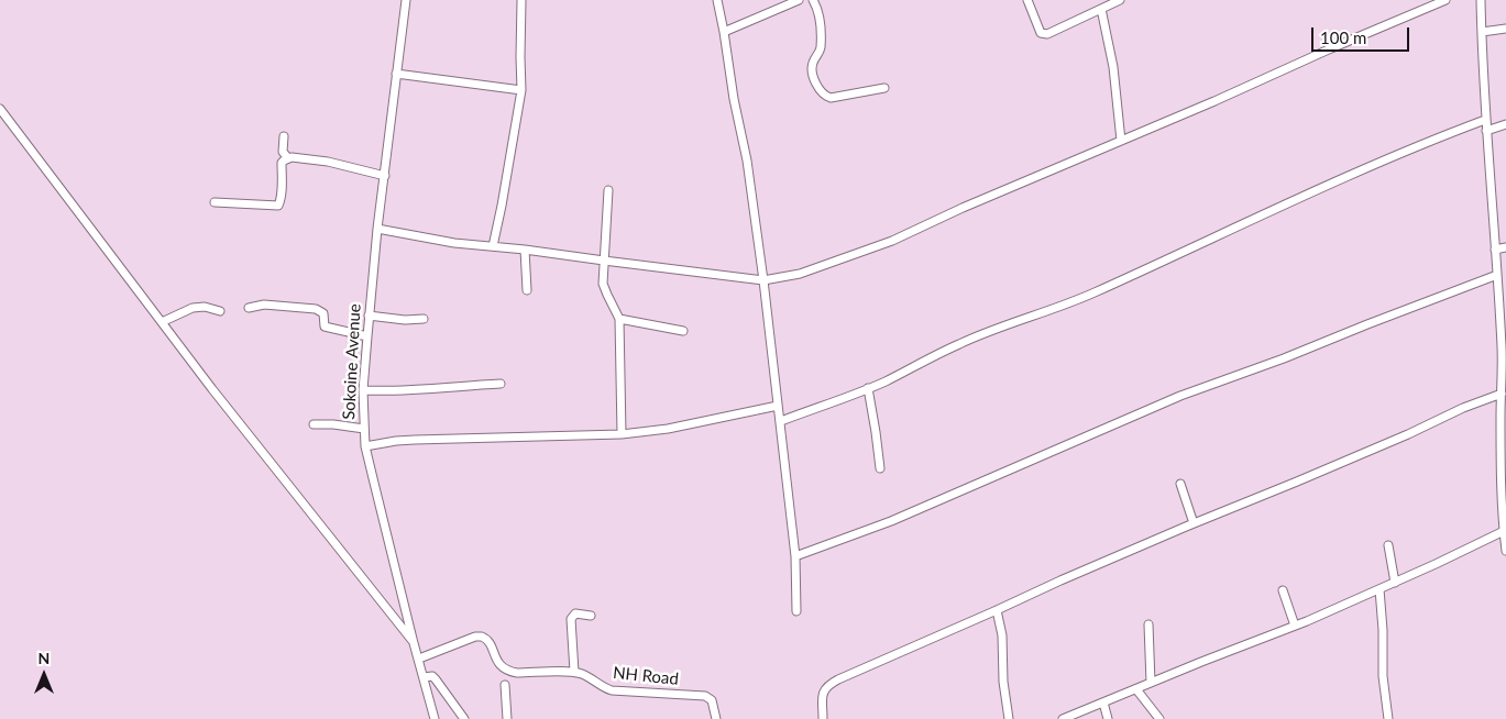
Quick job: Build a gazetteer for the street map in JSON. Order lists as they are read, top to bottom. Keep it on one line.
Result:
{"streets":{"street":["Sokoine Avenue","NH Road"]},"crossings":[["Sokoine Avenue","NH Road"]],"scale_bar":"100 m","north":"top"}
